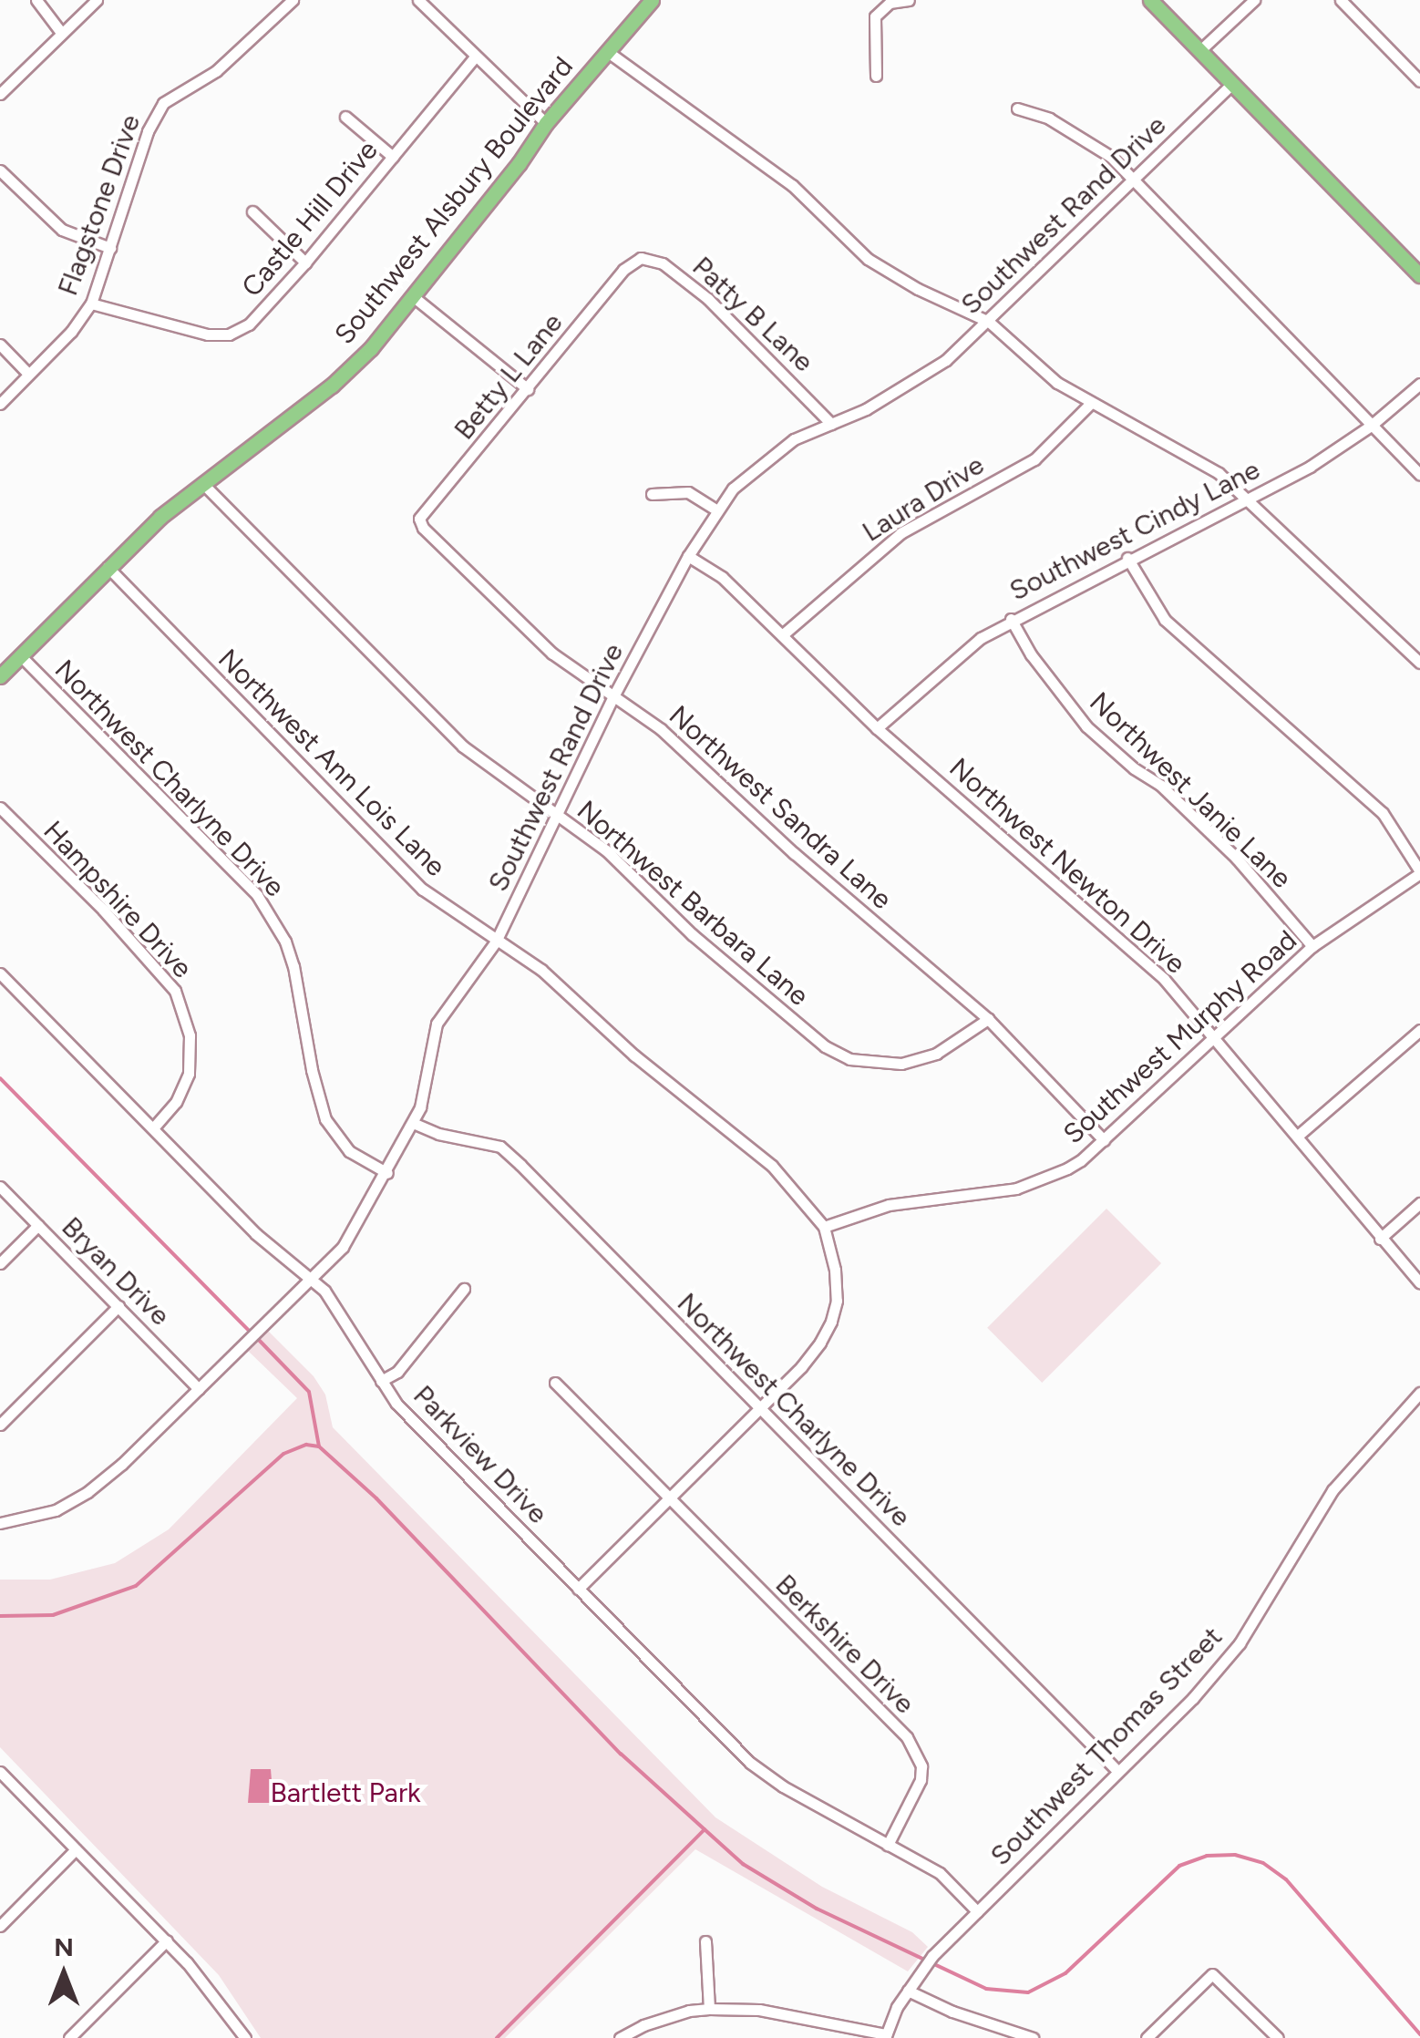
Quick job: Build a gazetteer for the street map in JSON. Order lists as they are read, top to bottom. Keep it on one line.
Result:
{"streets":{"main road":["Southwest Alsbury Boulevard"],"street":["Flagstone Drive","Southwest Rand Drive","Castle Hill Drive","Patty B Lane","Betty L Lane","Laura Drive","Southwest Cindy Lane","Northwest Ann Lois Lane","Northwest Charlyne Drive","Northwest Janie Lane","Northwest Sandra Lane","Northwest Newton Drive","Hampshire Drive","Northwest Barbara Lane","Southwest Murphy Road","Bryan Drive","Parkview Drive","Berkshire Drive","Southwest Thomas Street"]},"crossings":[["Southwest Alsbury Boulevard","Northwest Ann Lois Lane"],["Southwest Alsbury Boulevard","Northwest Charlyne Drive"],["Southwest Alsbury Boulevard","Northwest Barbara Lane"],["Flagstone Drive","Castle Hill Drive"],["Southwest Rand Drive","Patty B Lane"],["Southwest Rand Drive","Northwest Ann Lois Lane"],["Southwest Rand Drive","Northwest Charlyne Drive"],["Southwest Rand Drive","Northwest Sandra Lane"],["Southwest Rand Drive","Northwest Newton Drive"],["Southwest Rand Drive","Northwest Barbara Lane"],["Southwest Rand Drive","Bryan Drive"],["Southwest Rand Drive","Parkview Drive"],["Patty B Lane","Betty L Lane"],["Betty L Lane","Northwest Sandra Lane"],["Laura Drive","Northwest Newton Drive"],["Southwest Cindy Lane","Northwest Janie Lane"],["Southwest Cindy Lane","Northwest Newton Drive"],["Northwest Ann Lois Lane","Southwest Murphy Road"],["Northwest Charlyne Drive","Southwest Thomas Street"],["Northwest Janie Lane","Southwest Murphy Road"],["Northwest Sandra Lane","Northwest Barbara Lane"],["Northwest Sandra Lane","Southwest Murphy Road"],["Northwest Newton Drive","Southwest Murphy Road"],["Hampshire Drive","Parkview Drive"],["Parkview Drive","Berkshire Drive"],["Parkview Drive","Southwest Thomas Street"]],"parks":["Bartlett Park"],"north":"top"}
